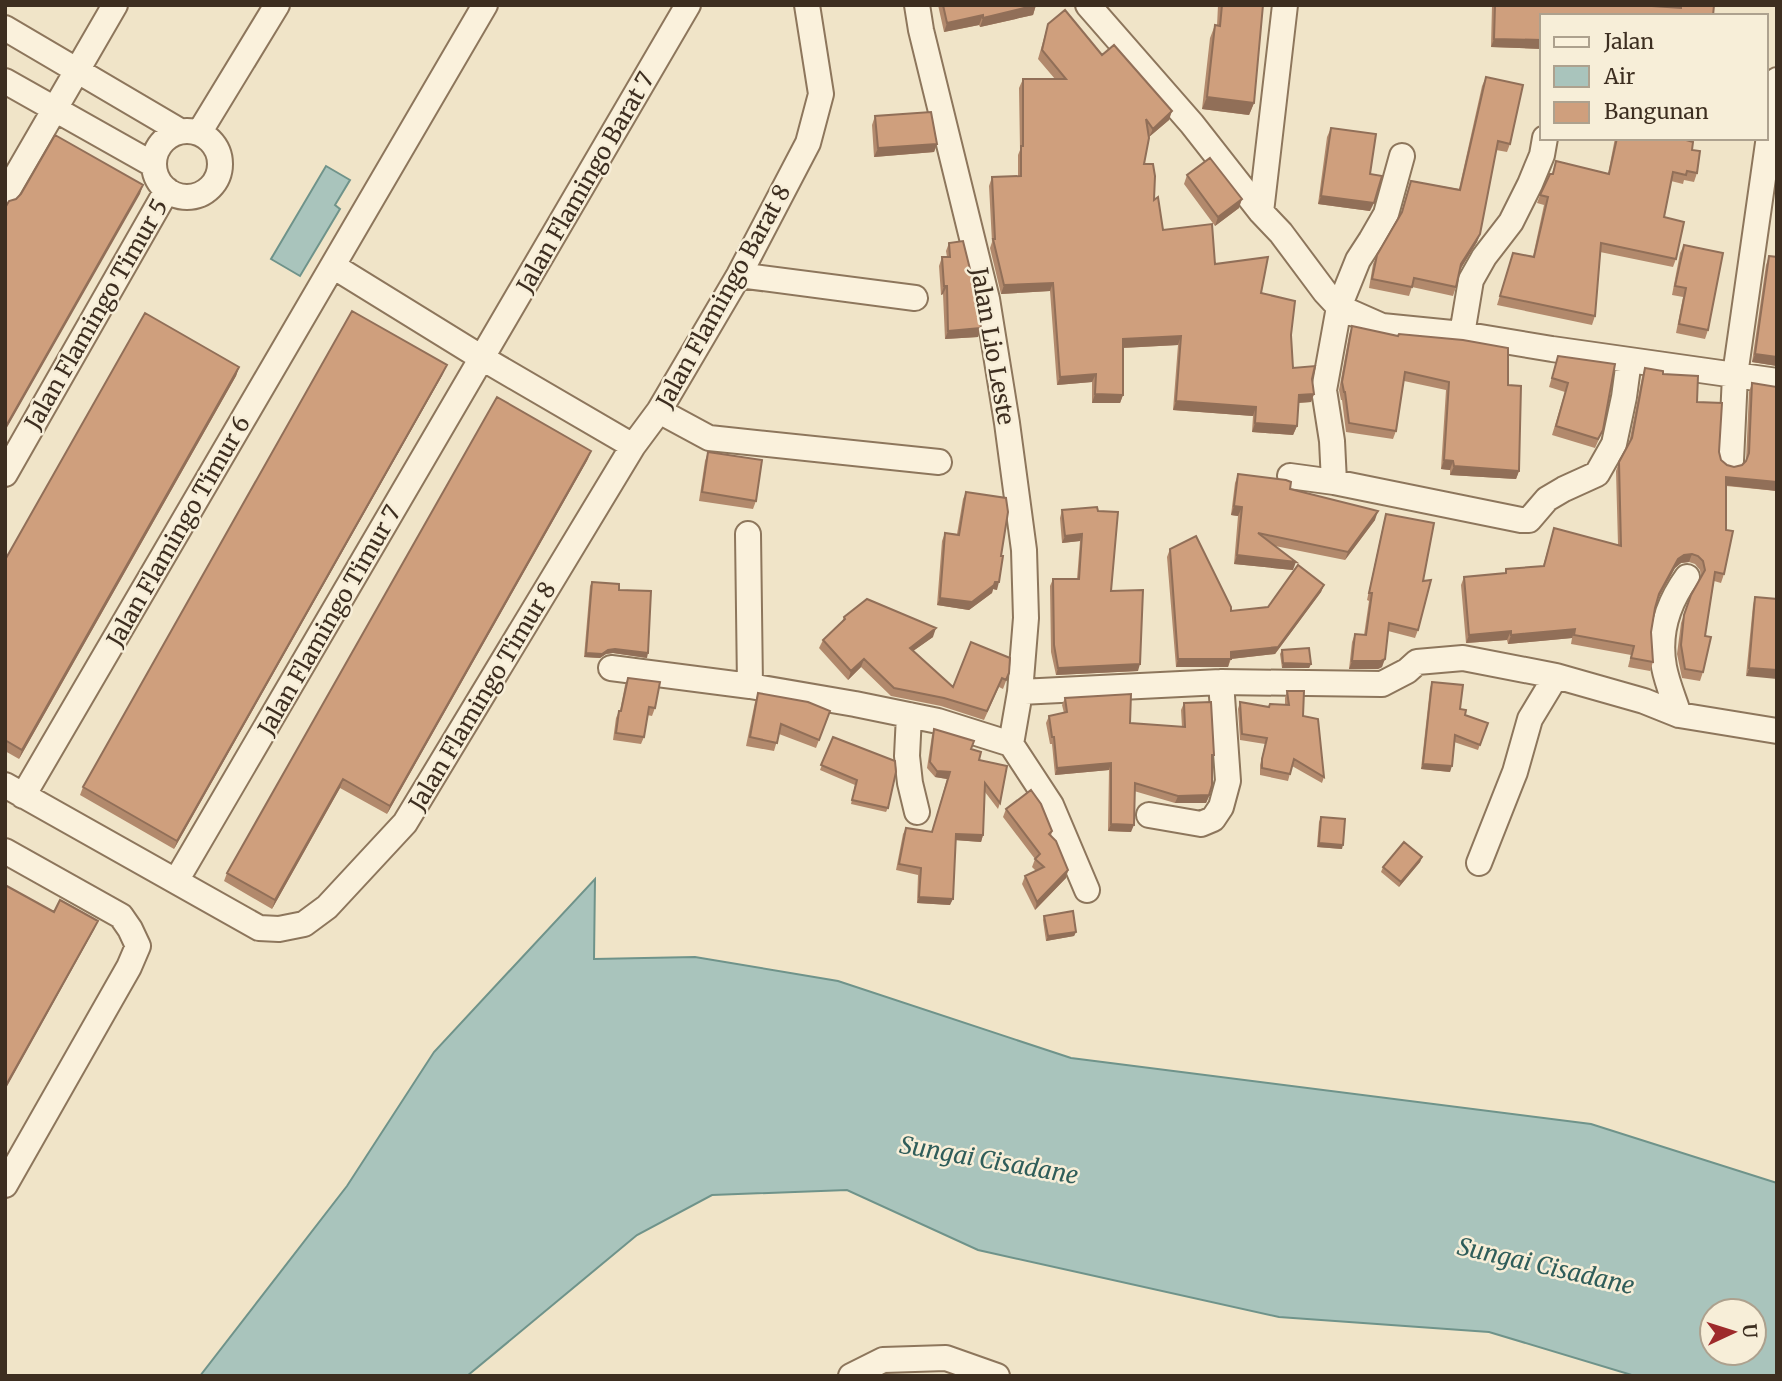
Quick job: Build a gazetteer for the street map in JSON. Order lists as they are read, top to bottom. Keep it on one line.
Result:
{"streets":{"street":["Jalan Flamingo Barat 7","Jalan Flamingo Barat 8","Jalan Flamingo Timur 5","Jalan Lio Leste","Jalan Flamingo Timur 6","Jalan Flamingo Timur 7","Jalan Flamingo Timur 8"]},"crossings":[["Jalan Flamingo Barat 7","Jalan Flamingo Timur 7"],["Jalan Flamingo Barat 8","Jalan Flamingo Timur 8"],["Jalan Flamingo Timur 7","Jalan Flamingo Timur 8"]],"water":["Sungai Cisadane"],"legend":["Jalan","Air","Bangunan"],"north":"right"}
